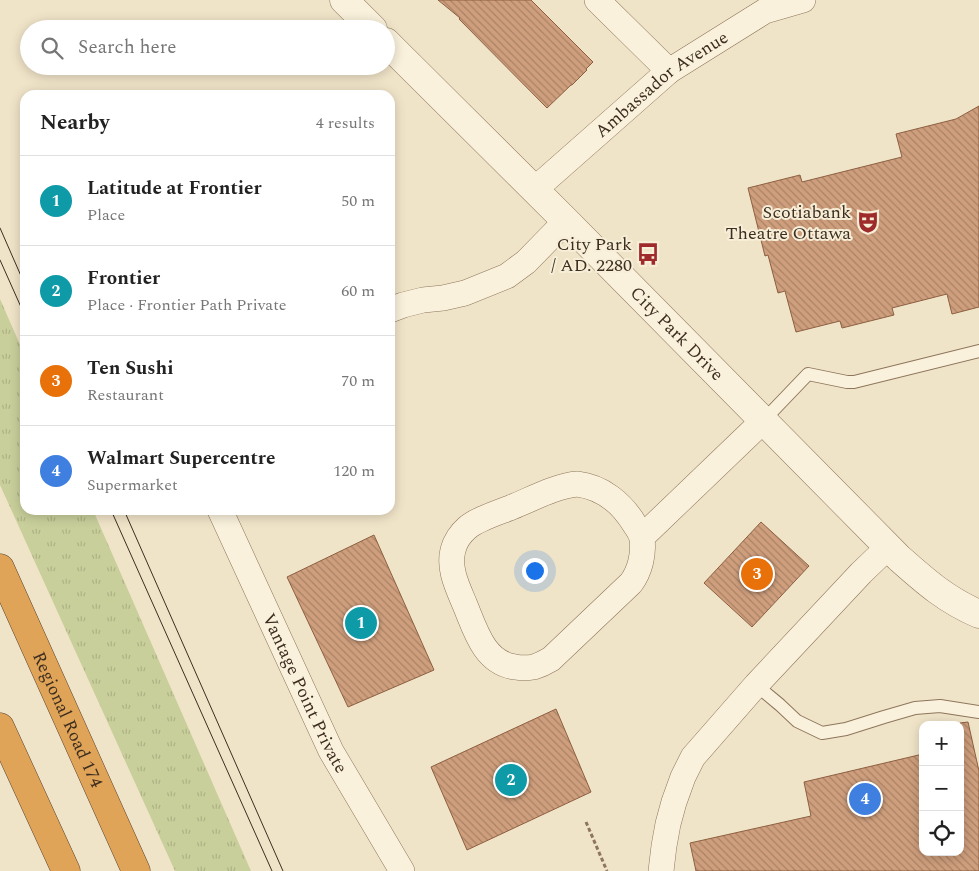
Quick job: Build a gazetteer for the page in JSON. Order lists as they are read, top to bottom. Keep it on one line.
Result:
{"streets":{"highway":["Regional Road 174"],"street":["Ambassador Avenue","City Park Drive","Vantage Point Private"]},"crossings":[["Ambassador Avenue","City Park Drive"]],"places":{"theatre":["Scotiabank Theatre Ottawa"],"bus stop":["City Park / AD. 2280"]},"page":{"search":"Search here","heading":["Nearby","4 results"],"list":[{"mark":"1","name":"Latitude at Frontier","note":"Place","value":"50 m"},{"mark":"2","name":"Frontier","note":"Place · Frontier Path Private","value":"60 m"},{"mark":"3","name":"Ten Sushi","note":"Restaurant","value":"70 m"},{"mark":"4","name":"Walmart Supercentre","note":"Supermarket","value":"120 m"}],"pins":["3","1","2","4"],"map_buttons":["+","−"]}}
